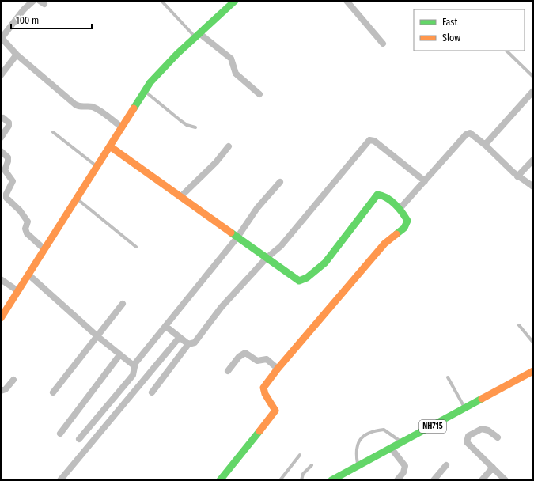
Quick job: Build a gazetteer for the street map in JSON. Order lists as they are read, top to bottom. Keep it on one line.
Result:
{"streets":{"main road":["NH715"]},"legend":["Fast","Slow"],"scale_bar":"100 m"}
